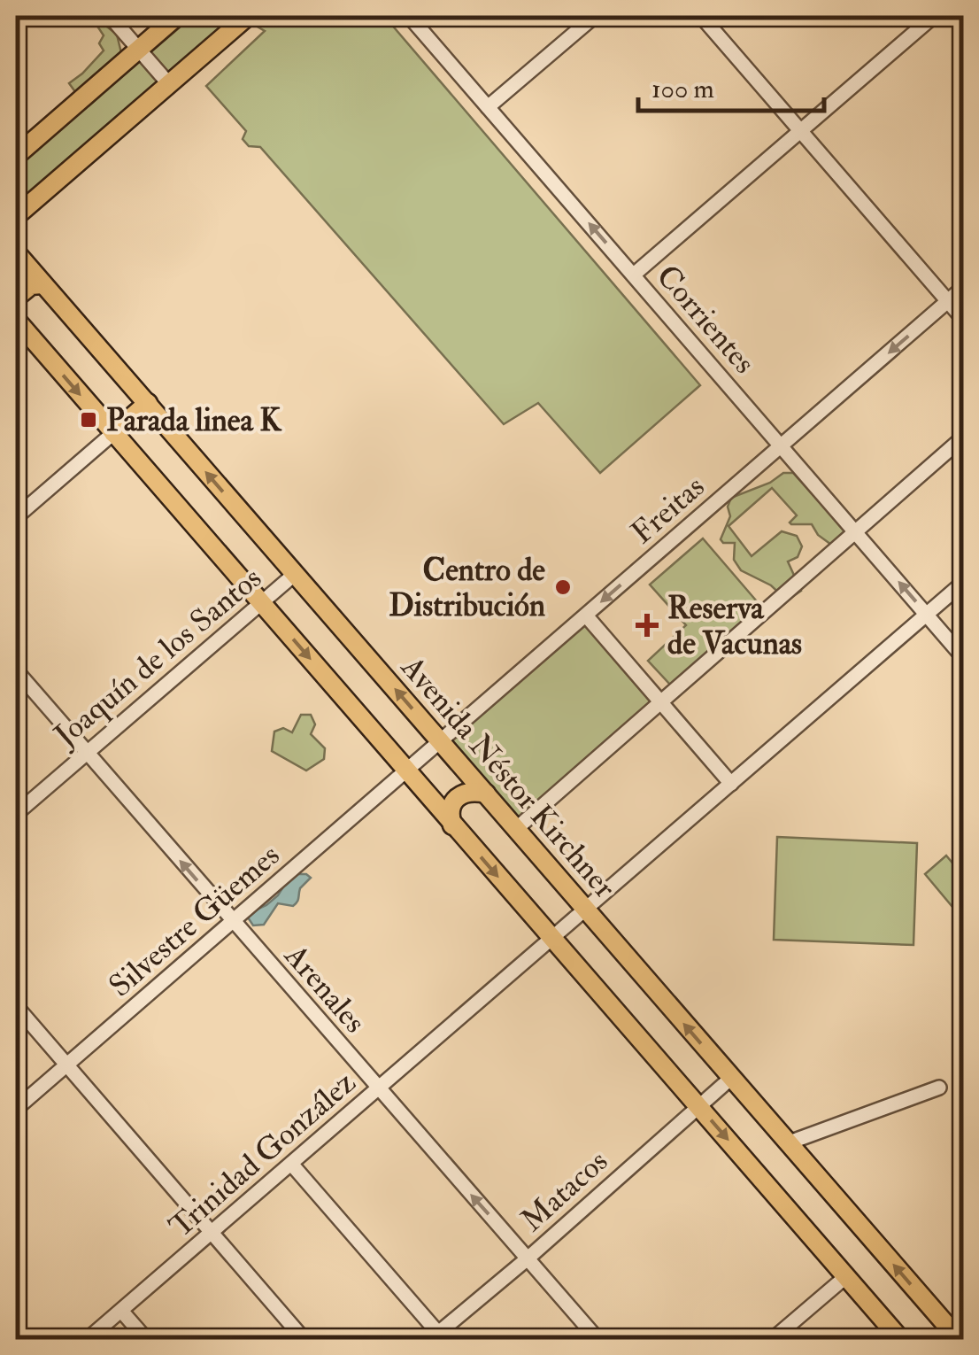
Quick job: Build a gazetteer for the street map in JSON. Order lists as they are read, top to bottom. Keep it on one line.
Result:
{"streets":{"main road":["Avenida Néstor Kirchner"],"street":["Corrientes","Freitas","Joaquín de los Santos","Silvestre Güemes","Arenales","Trinidad González","Matacos"]},"crossings":[["Corrientes","Freitas"],["Corrientes","Trinidad González"],["Freitas","Avenida Néstor Kirchner"],["Freitas","Silvestre Güemes"],["Joaquín de los Santos","Avenida Néstor Kirchner"],["Joaquín de los Santos","Arenales"],["Avenida Néstor Kirchner","Trinidad González"],["Avenida Néstor Kirchner","Matacos"],["Silvestre Güemes","Arenales"],["Arenales","Trinidad González"],["Arenales","Matacos"]],"one_way":["Corrientes"],"places":{"transit":["Parada linea K"],"other":["Centro de Distribución"],"health":["Reserva de Vacunas"]},"scale_bar":"100 m"}
